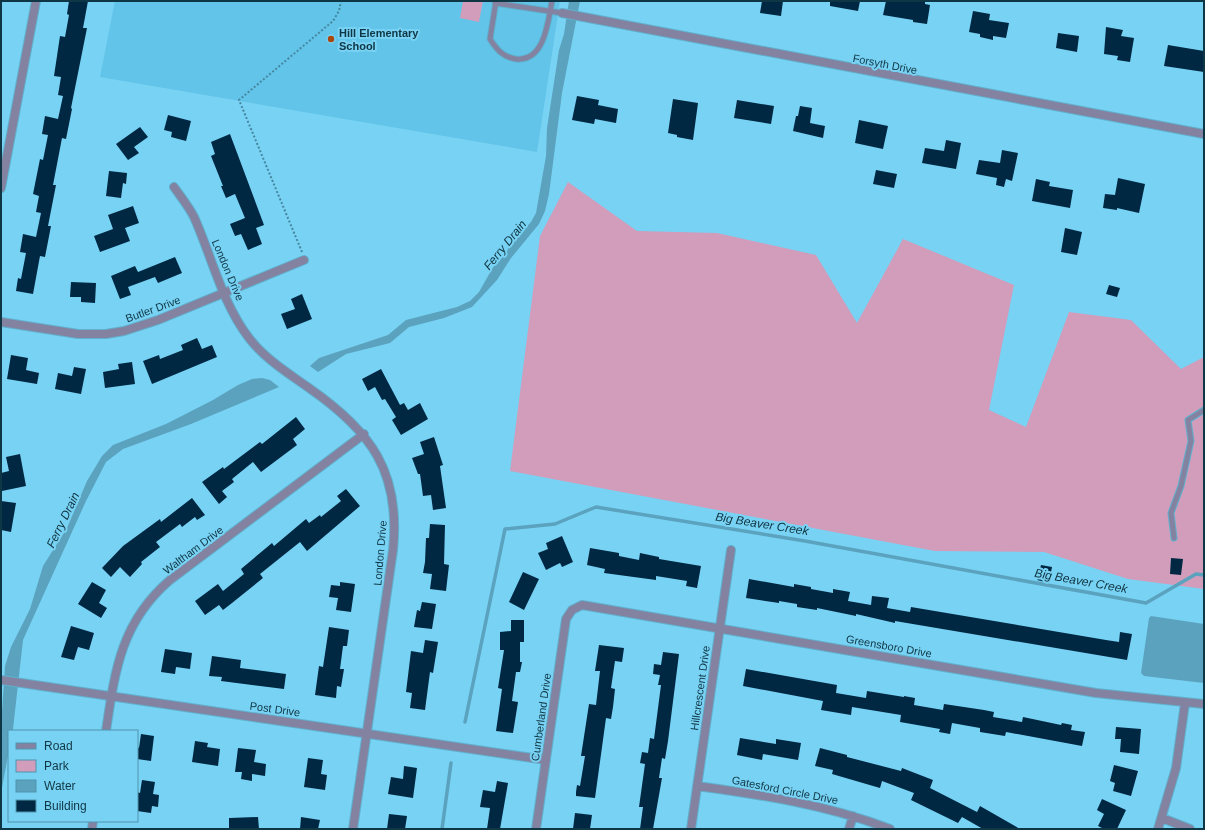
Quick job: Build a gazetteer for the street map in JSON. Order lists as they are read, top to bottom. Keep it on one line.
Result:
{"streets":{"street":["Forsyth Drive","London Drive","Butler Drive","Waltham Drive","Greensboro Drive","Hillcrescent Drive","Post Drive","Cumberland Drive","Gatesford Circle Drive"]},"crossings":[["London Drive","Butler Drive"],["London Drive","Waltham Drive"],["London Drive","Post Drive"],["Waltham Drive","Post Drive"],["Greensboro Drive","Hillcrescent Drive"],["Greensboro Drive","Cumberland Drive"],["Hillcrescent Drive","Gatesford Circle Drive"],["Post Drive","Cumberland Drive"]],"water":["Ferry Drain","Big Beaver Creek"],"places":["Hill Elementary School"],"legend":["Road","Park","Water","Building"]}
